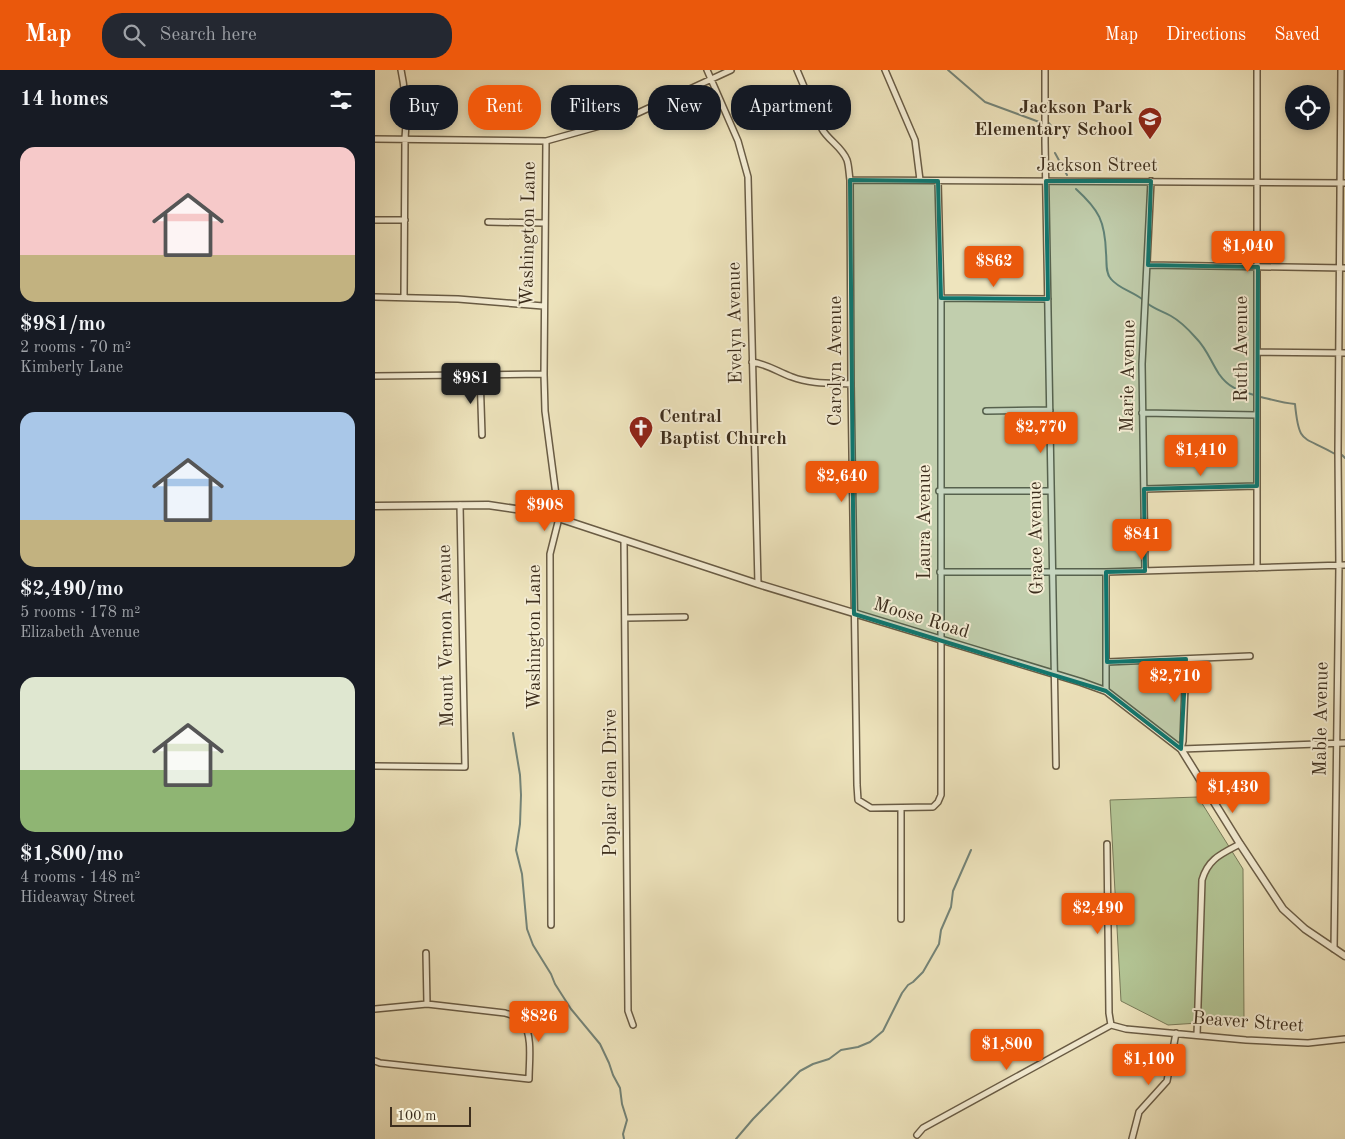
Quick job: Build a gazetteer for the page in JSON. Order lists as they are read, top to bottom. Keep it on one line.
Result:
{"streets":{"street":["Jackson Street","Washington Lane","Evelyn Avenue","Ruth Avenue","Carolyn Avenue","Marie Avenue","Laura Avenue","Grace Avenue","Moose Road","Mount Vernon Avenue","Mable Avenue","Poplar Glen Drive","Beaver Street"]},"crossings":[["Jackson Street","Ruth Avenue"],["Jackson Street","Carolyn Avenue"],["Jackson Street","Marie Avenue"],["Jackson Street","Laura Avenue"],["Jackson Street","Grace Avenue"],["Jackson Street","Mable Avenue"],["Washington Lane","Moose Road"],["Evelyn Avenue","Moose Road"],["Carolyn Avenue","Laura Avenue"],["Carolyn Avenue","Moose Road"],["Laura Avenue","Moose Road"],["Grace Avenue","Moose Road"],["Moose Road","Mount Vernon Avenue"],["Moose Road","Mable Avenue"],["Moose Road","Poplar Glen Drive"]],"places":{"school or university":["Jackson Park Elementary School"],"church":["Central Baptist Church"]},"scale_bar":"100 m","page":{"header":"Map","search":"Search here","nav":["Map","Directions","Saved"],"heading":"14 homes","chip":["Buy","Rent","Filters","New","Apartment"],"list":[{"name":"$981/mo","note":"2 rooms · 70 m² · Kimberly Lane"},{"name":"$2,490/mo","note":"5 rooms · 178 m² · Elizabeth Avenue"},{"name":"$1,800/mo","note":"4 rooms · 148 m² · Hideaway Street"}],"price":["$1,040","$862","$981","$2,770","$1,410","$2,640","$908","$841","$2,710","$1,430","$2,490","$826","$1,800","$1,100"],"scale":"100 m"}}
